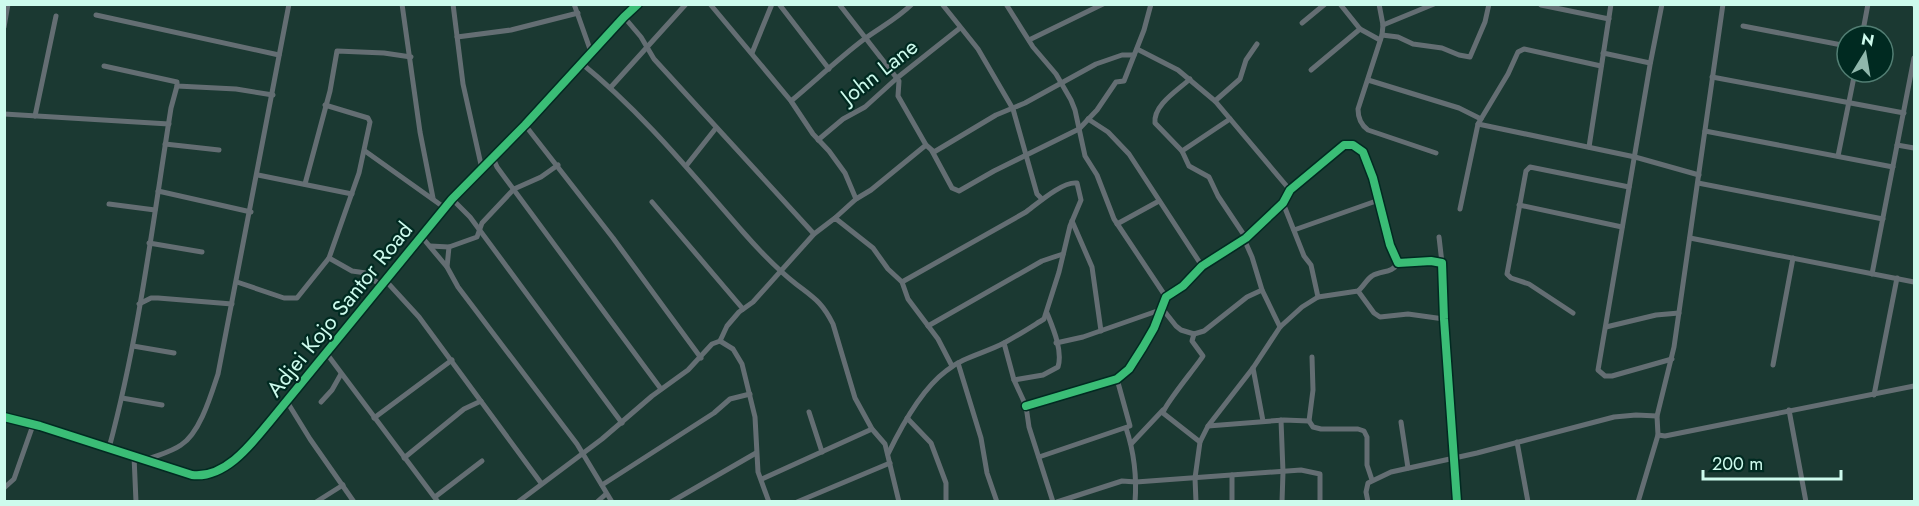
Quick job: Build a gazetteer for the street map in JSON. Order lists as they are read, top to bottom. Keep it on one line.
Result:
{"streets":{"street":["John Lane","Adjei Kojo Santor Road"]},"scale_bar":"200 m","north":"top"}
